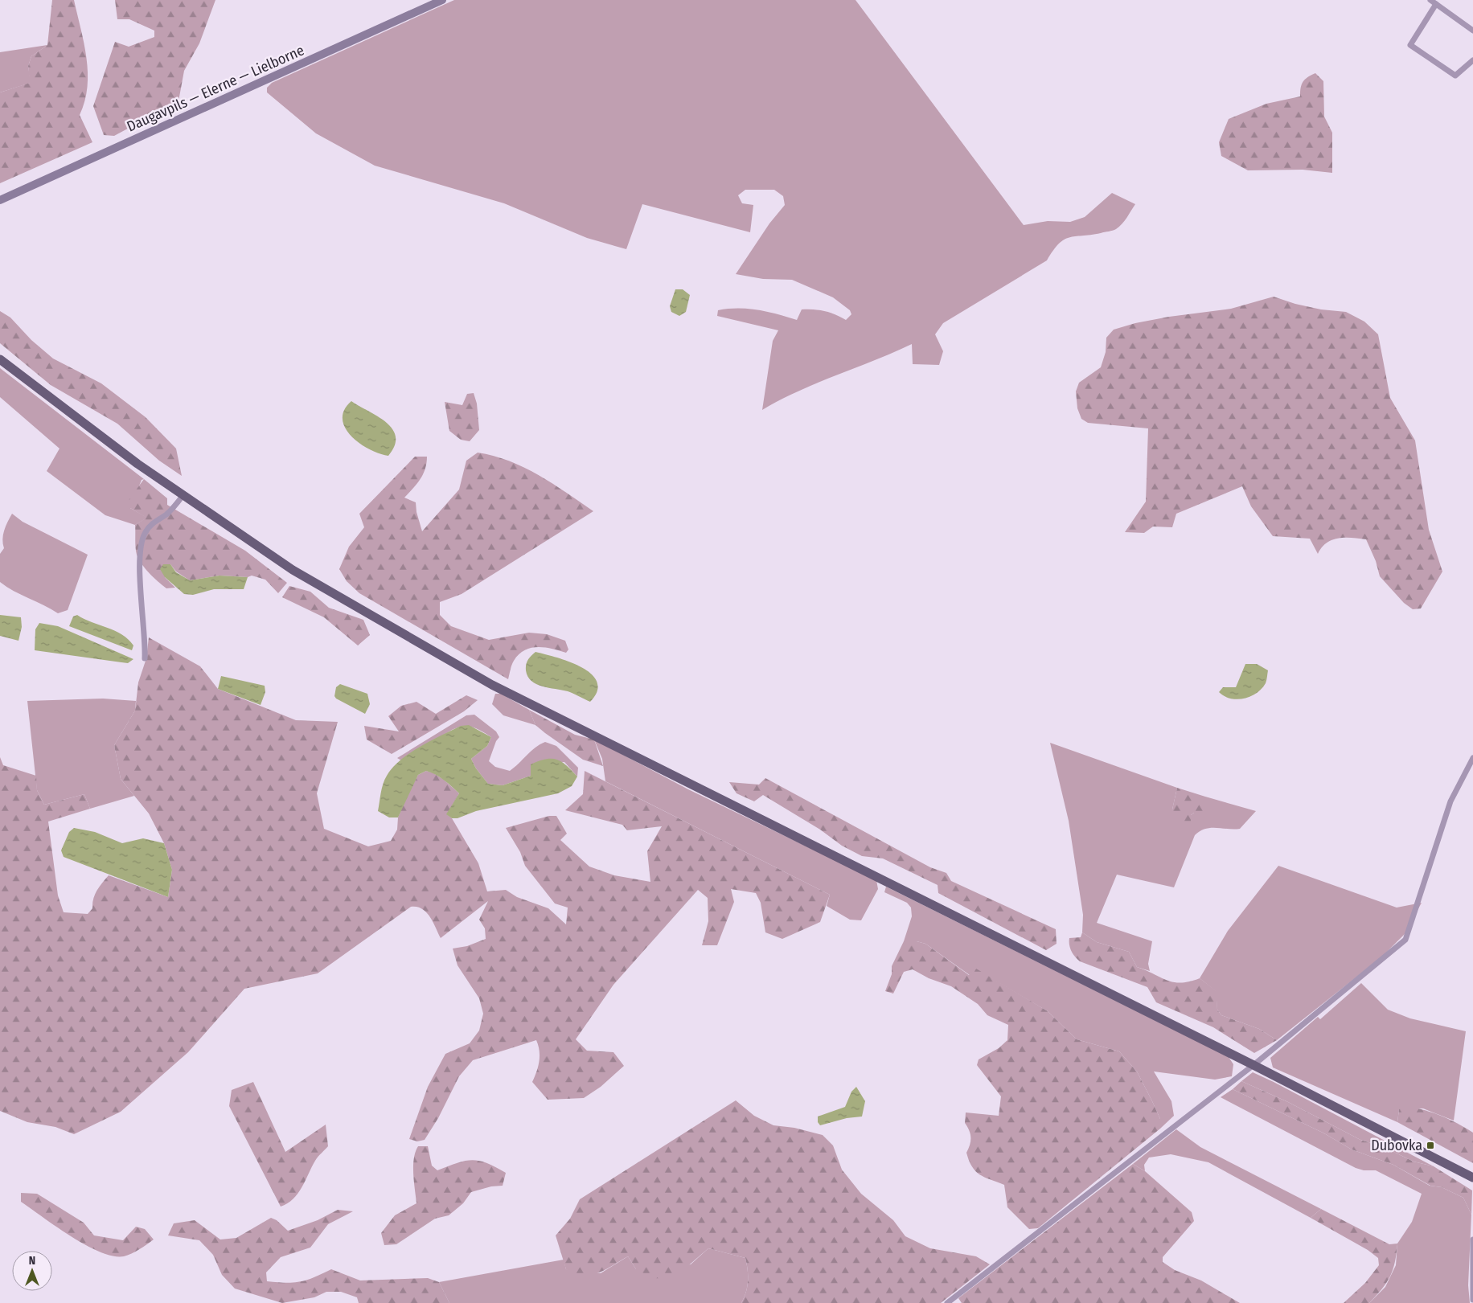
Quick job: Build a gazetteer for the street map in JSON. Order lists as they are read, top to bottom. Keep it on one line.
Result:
{"streets":{"main road":["Daugavpils — Elerne — Lielborne"]},"places":{"transit":["Dubovka"]},"north":"top"}
